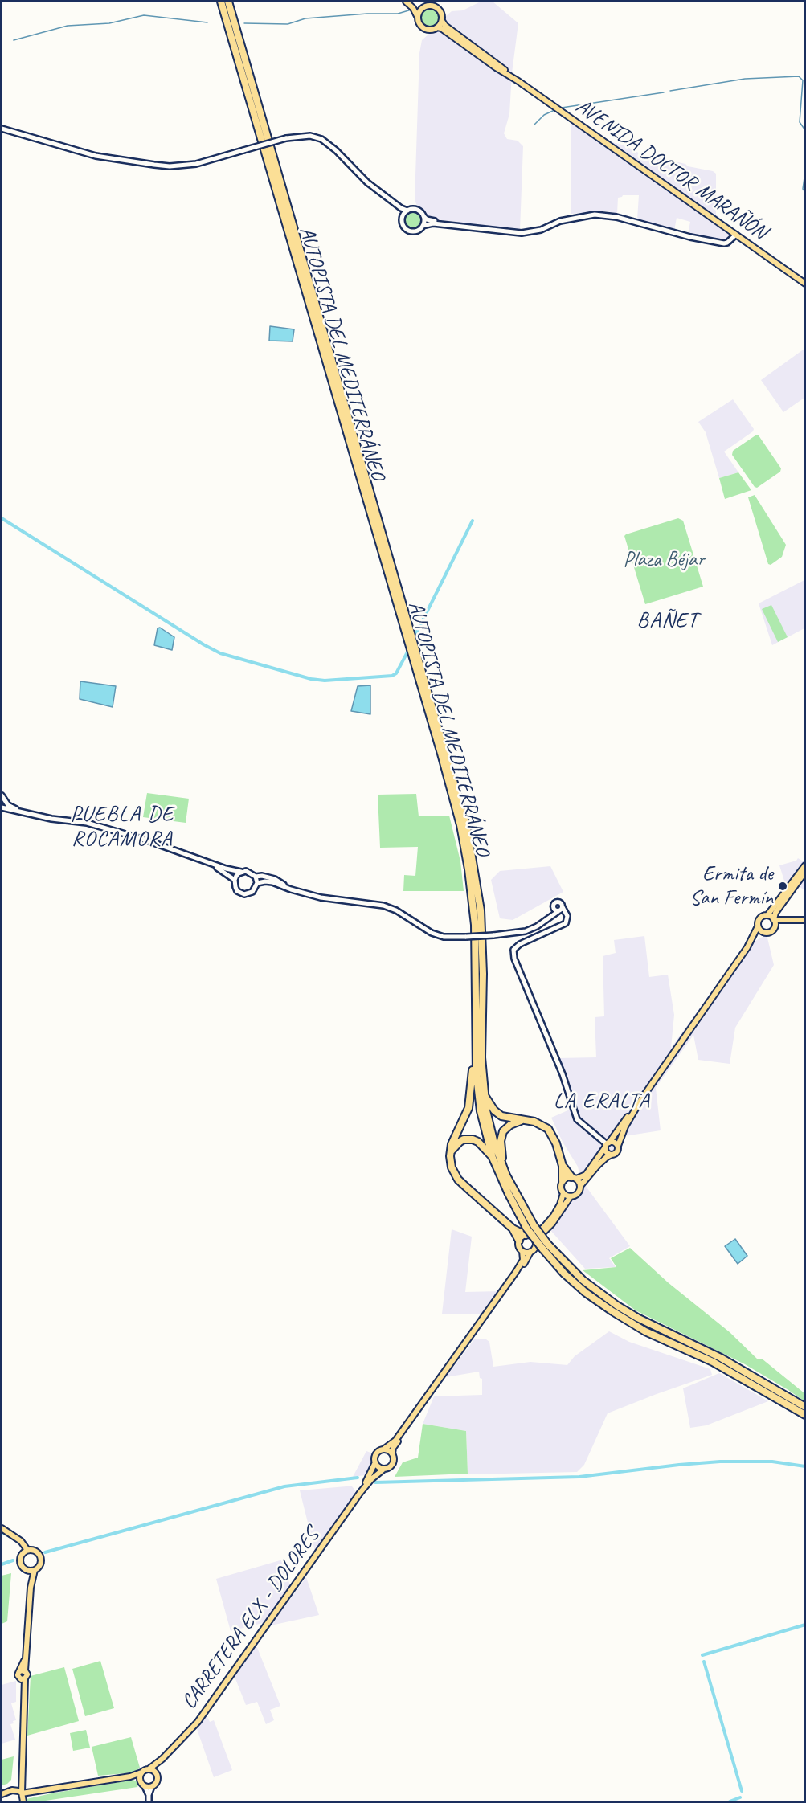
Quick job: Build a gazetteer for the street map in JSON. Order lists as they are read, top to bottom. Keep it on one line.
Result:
{"streets":{"highway":["AUTOPISTA DEL MEDITERRÁNEO"],"main road":["AVENIDA DOCTOR MARAÑÓN","CARRETERA ELX - DOLORES"]},"districts":["BAÑET","PUEBLA DE ROCAMORA","LA ERALTA"],"parks":["Plaza Béjar"],"places":["Ermita de San Fermín"]}
